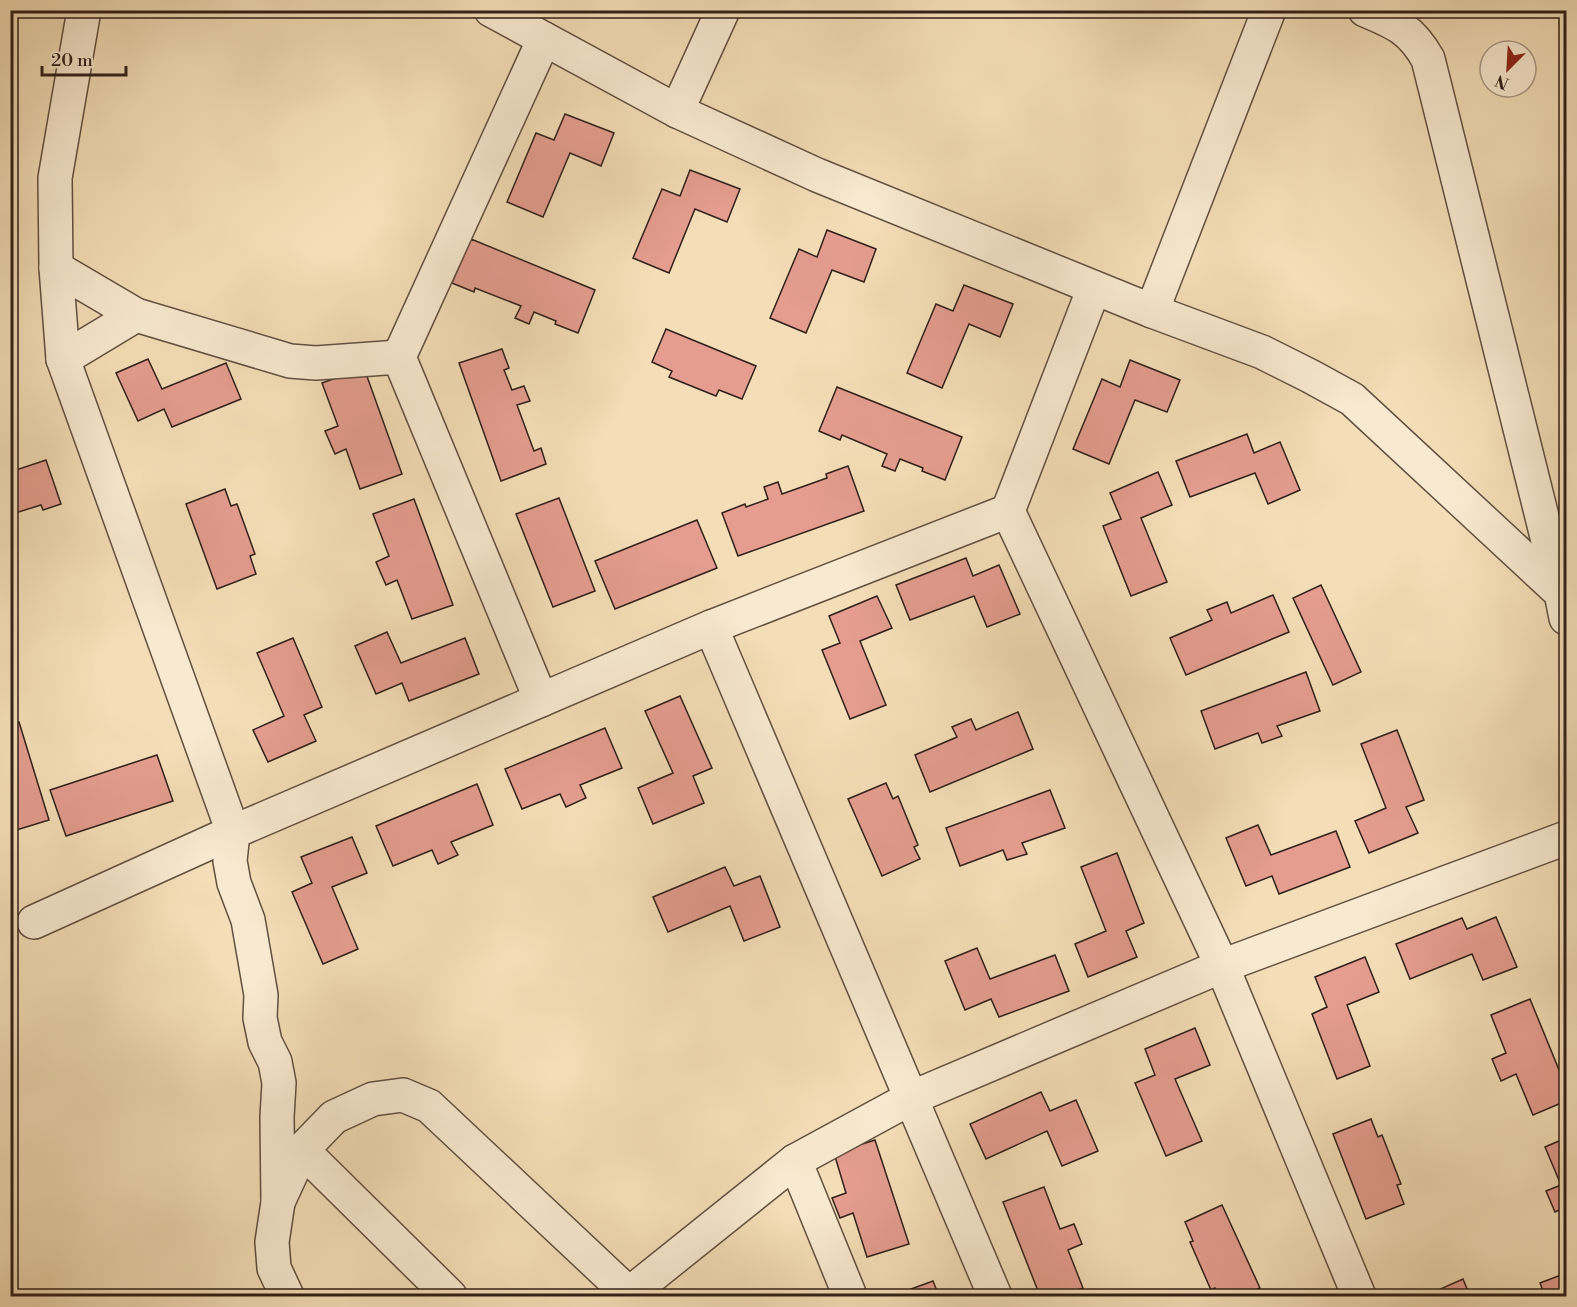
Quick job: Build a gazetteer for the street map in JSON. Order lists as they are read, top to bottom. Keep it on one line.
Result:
{"scale_bar":"20 m","north":"bottom left"}
